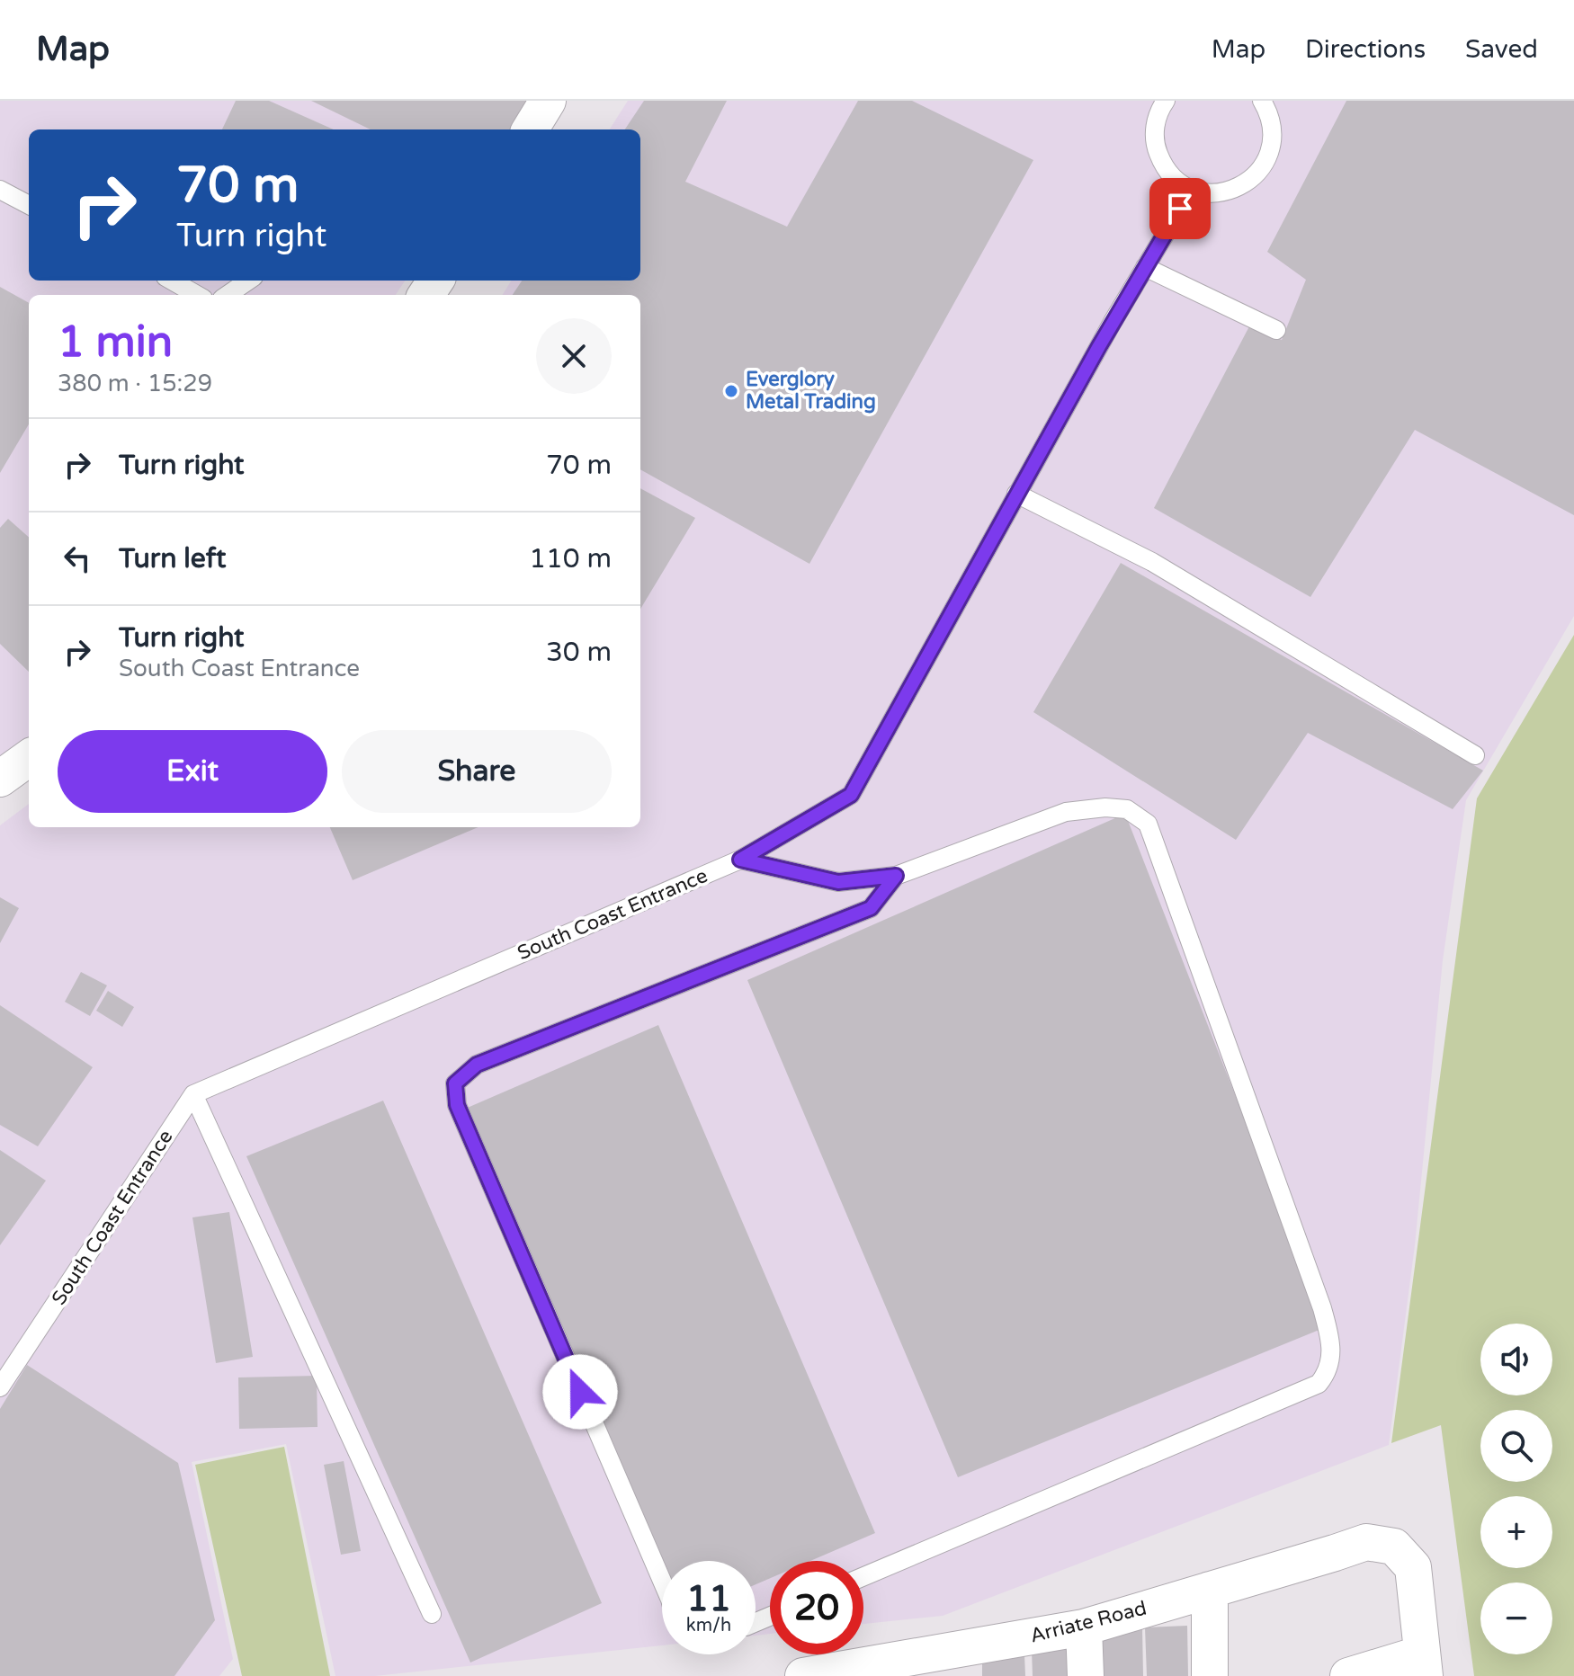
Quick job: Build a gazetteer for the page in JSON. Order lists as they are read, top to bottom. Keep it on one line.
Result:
{"streets":{"street":["Arriate Road"],"lane":["South Coast Entrance"]},"places":["Everglory Metal Trading"],"page":{"header":"Map","nav":["Map","Directions","Saved"],"turn":["70 m","Turn right"],"heading":["1 min","380 m · 15:29"],"list":[{"name":"Turn right","value":"70 m"},{"name":"Turn left","value":"110 m"},{"name":"Turn right","note":"South Coast Entrance","value":"30 m"}],"buttons":["Exit","Share"],"map_buttons":["+","−"],"speed":"11 km/h","limit":"20"}}
